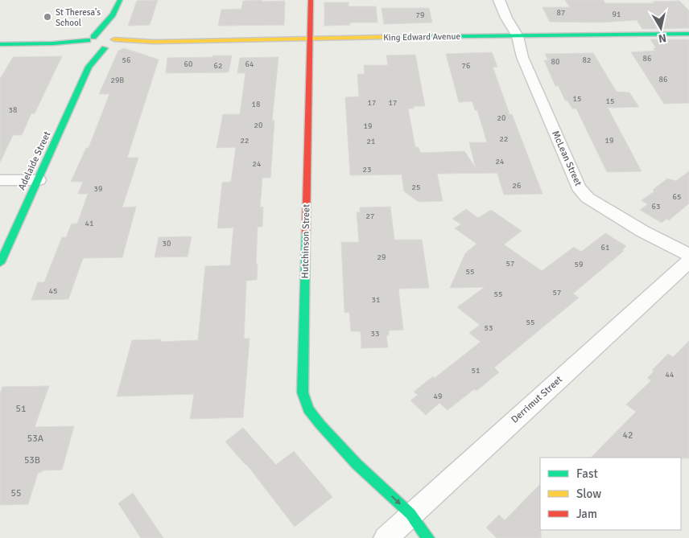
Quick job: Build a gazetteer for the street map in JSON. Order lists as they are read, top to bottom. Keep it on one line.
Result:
{"streets":{"street":["King Edward Avenue","McLean Street","Adelaide Street","Hutchinson Street","Derrimut Street"]},"crossings":[["King Edward Avenue","McLean Street"],["King Edward Avenue","Adelaide Street"],["King Edward Avenue","Hutchinson Street"],["McLean Street","Derrimut Street"],["Hutchinson Street","Derrimut Street"]],"places":["St Theresa's School"],"house_numbers":["87","91","79","86","56","82","80","60","64","62","76","86","29B","15","15","17","17","18","38","20","20","19","22","22","19","21","24","24","23","26","25","39","65","63","27","41","30","61","29","57","59","55","45","57","55","31","55","53","33","51","44","49","51","42","53A","53B","55"],"legend":["Fast","Slow","Jam"],"north":"bottom"}
